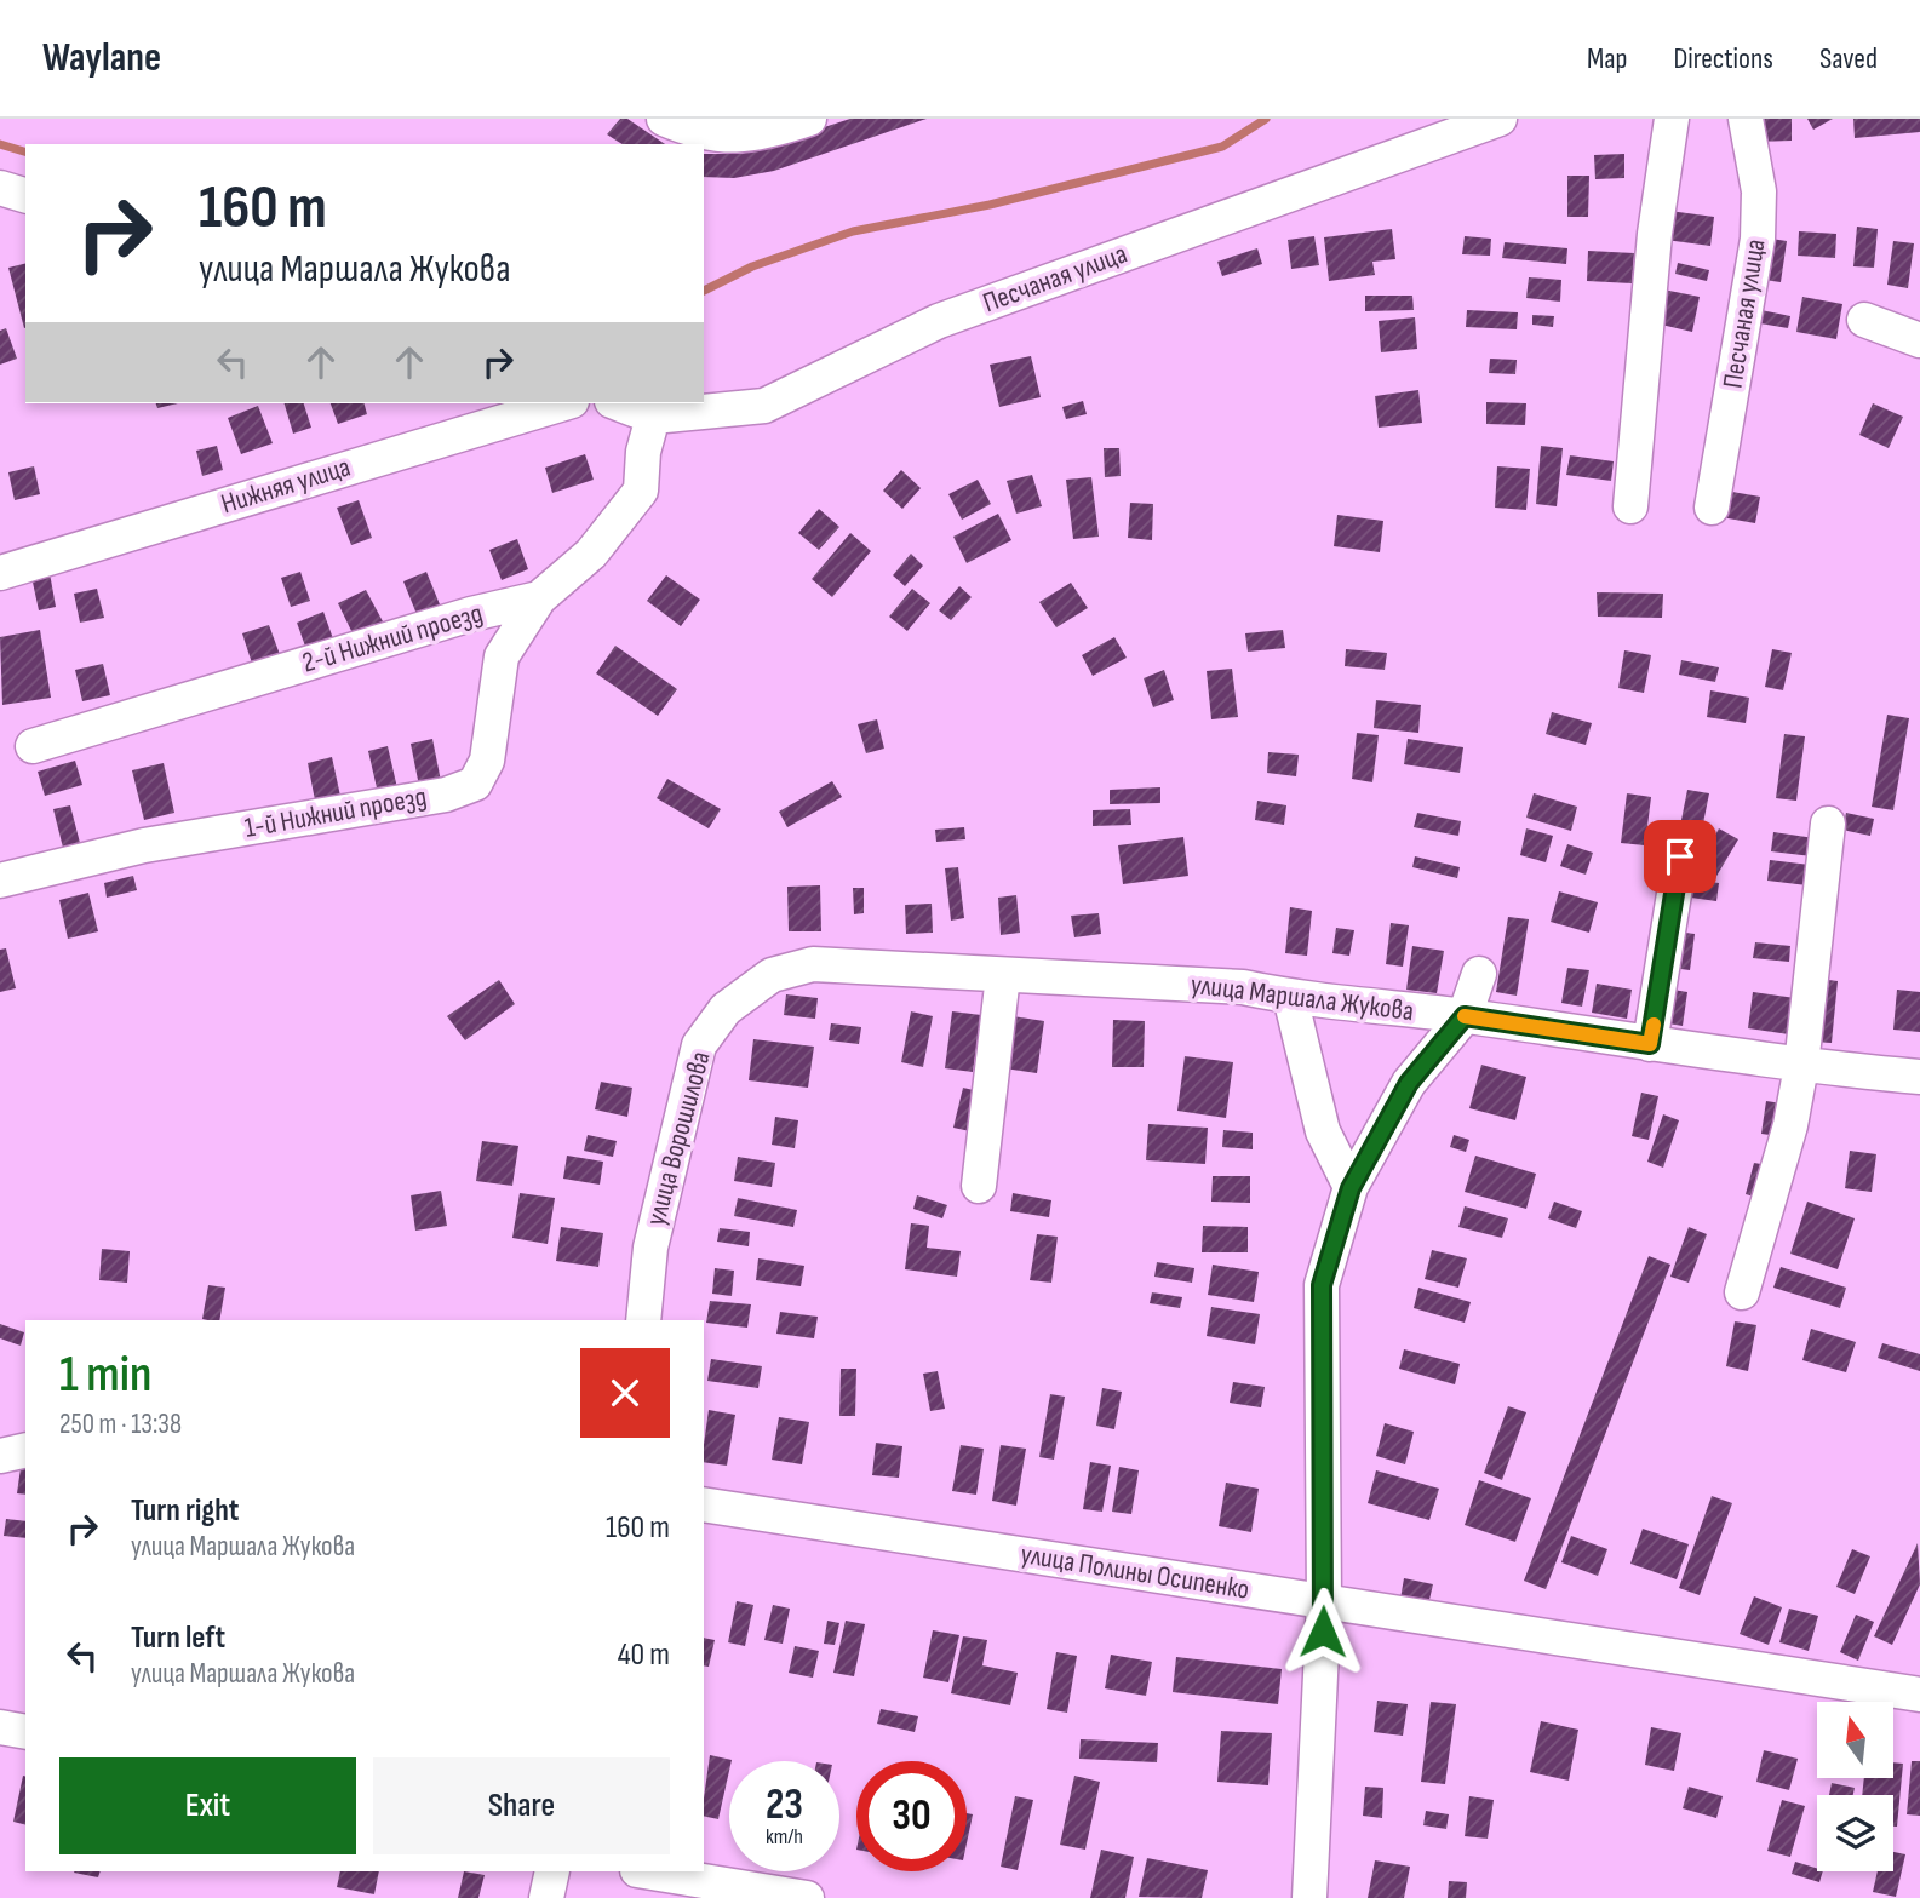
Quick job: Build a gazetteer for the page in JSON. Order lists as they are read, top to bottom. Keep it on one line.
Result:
{"streets":{"street":["Песчаная улица","Нижняя улица","2-й Нижний проезд","1-й Нижний проезд","улица Маршала Жукова","улица Ворошилова","улица Полины Осипенко"]},"crossings":[["Песчаная улица","2-й Нижний проезд"],["2-й Нижний проезд","1-й Нижний проезд"],["улица Маршала Жукова","улица Ворошилова"]],"north":"top","page":{"header":"Waylane","nav":["Map","Directions","Saved"],"turn":["160 m","улица Маршала Жукова"],"heading":["1 min","250 m · 13:38"],"list":[{"name":"Turn right","note":"улица Маршала Жукова","value":"160 m"},{"name":"Turn left","note":"улица Маршала Жукова","value":"40 m"}],"buttons":["Exit","Share"],"speed":"23 km/h","limit":"30"}}
